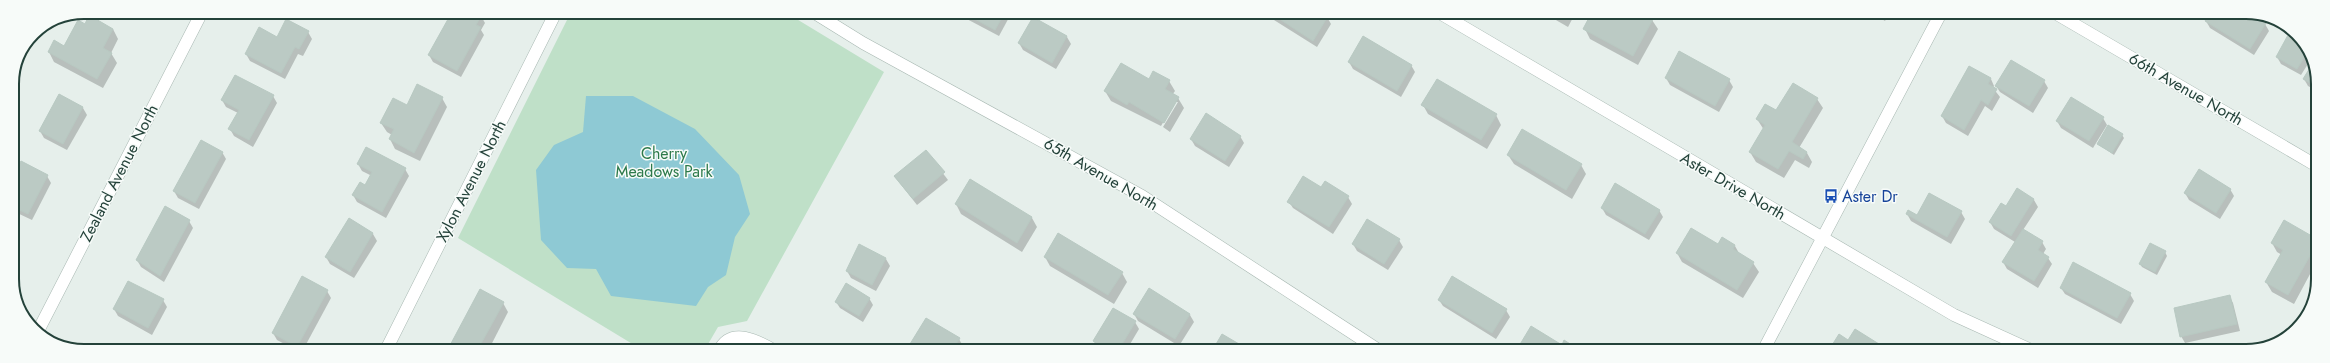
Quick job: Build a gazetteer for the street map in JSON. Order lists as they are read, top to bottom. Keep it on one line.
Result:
{"streets":{"street":["66th Avenue North","Zealand Avenue North","65th Avenue North","Xylon Avenue North","Aster Drive North"]},"parks":["Cherry Meadows Park"],"places":{"bus stop":["Aster Dr"]}}
